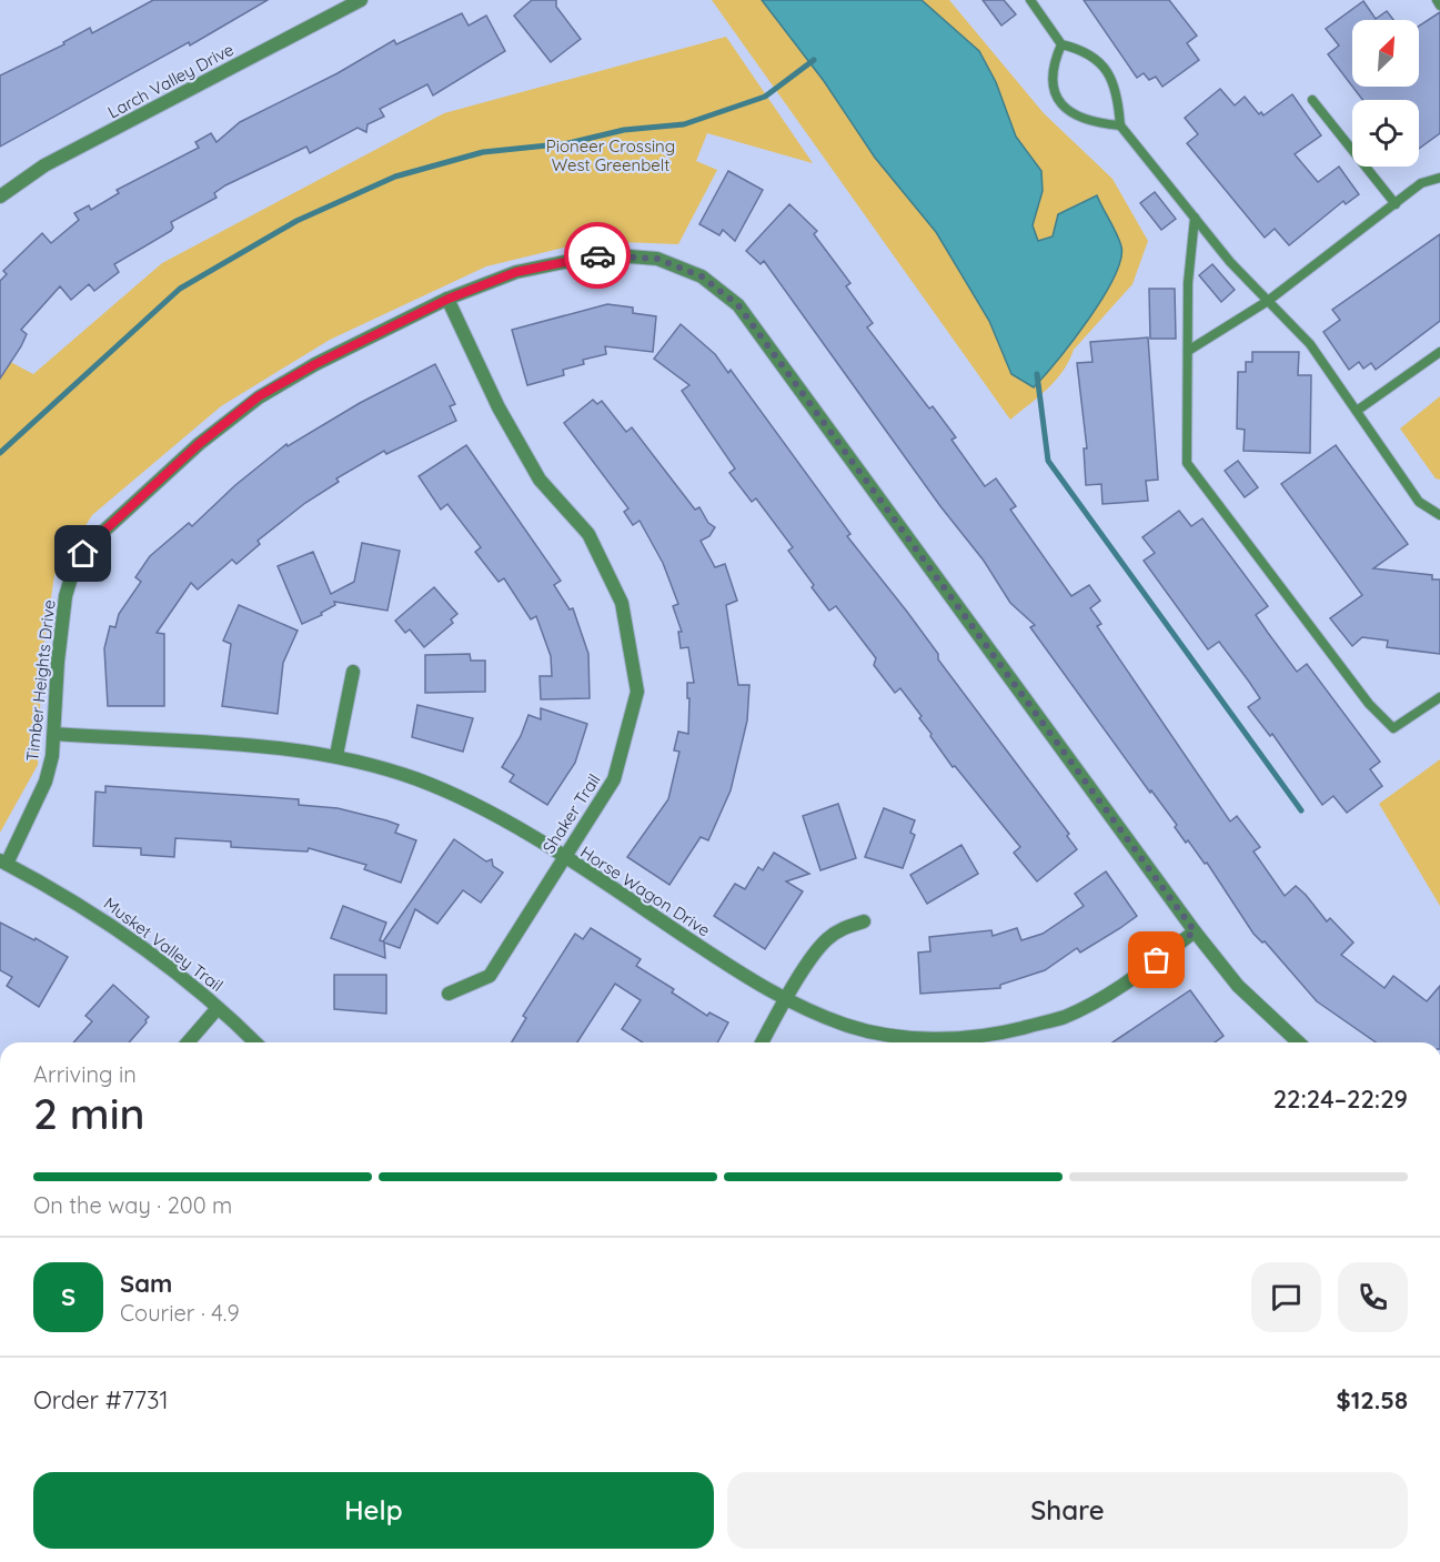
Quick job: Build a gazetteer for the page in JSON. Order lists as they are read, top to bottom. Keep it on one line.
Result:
{"streets":{"street":["Larch Valley Drive","Timber Heights Drive","Shaker Trail","Horse Wagon Drive","Musket Valley Trail"]},"crossings":[["Timber Heights Drive","Shaker Trail"],["Timber Heights Drive","Horse Wagon Drive"],["Timber Heights Drive","Musket Valley Trail"],["Shaker Trail","Horse Wagon Drive"]],"parks":["Pioneer Crossing West Greenbelt"],"north":"top right","page":{"heading":["2 min","Arriving in","22:24–22:29"],"panel":["Sam","Courier · 4.9","Order #7731","$12.58"],"bar":"On the way · 200 m","round":"S","buttons":["Help","Share"]}}
